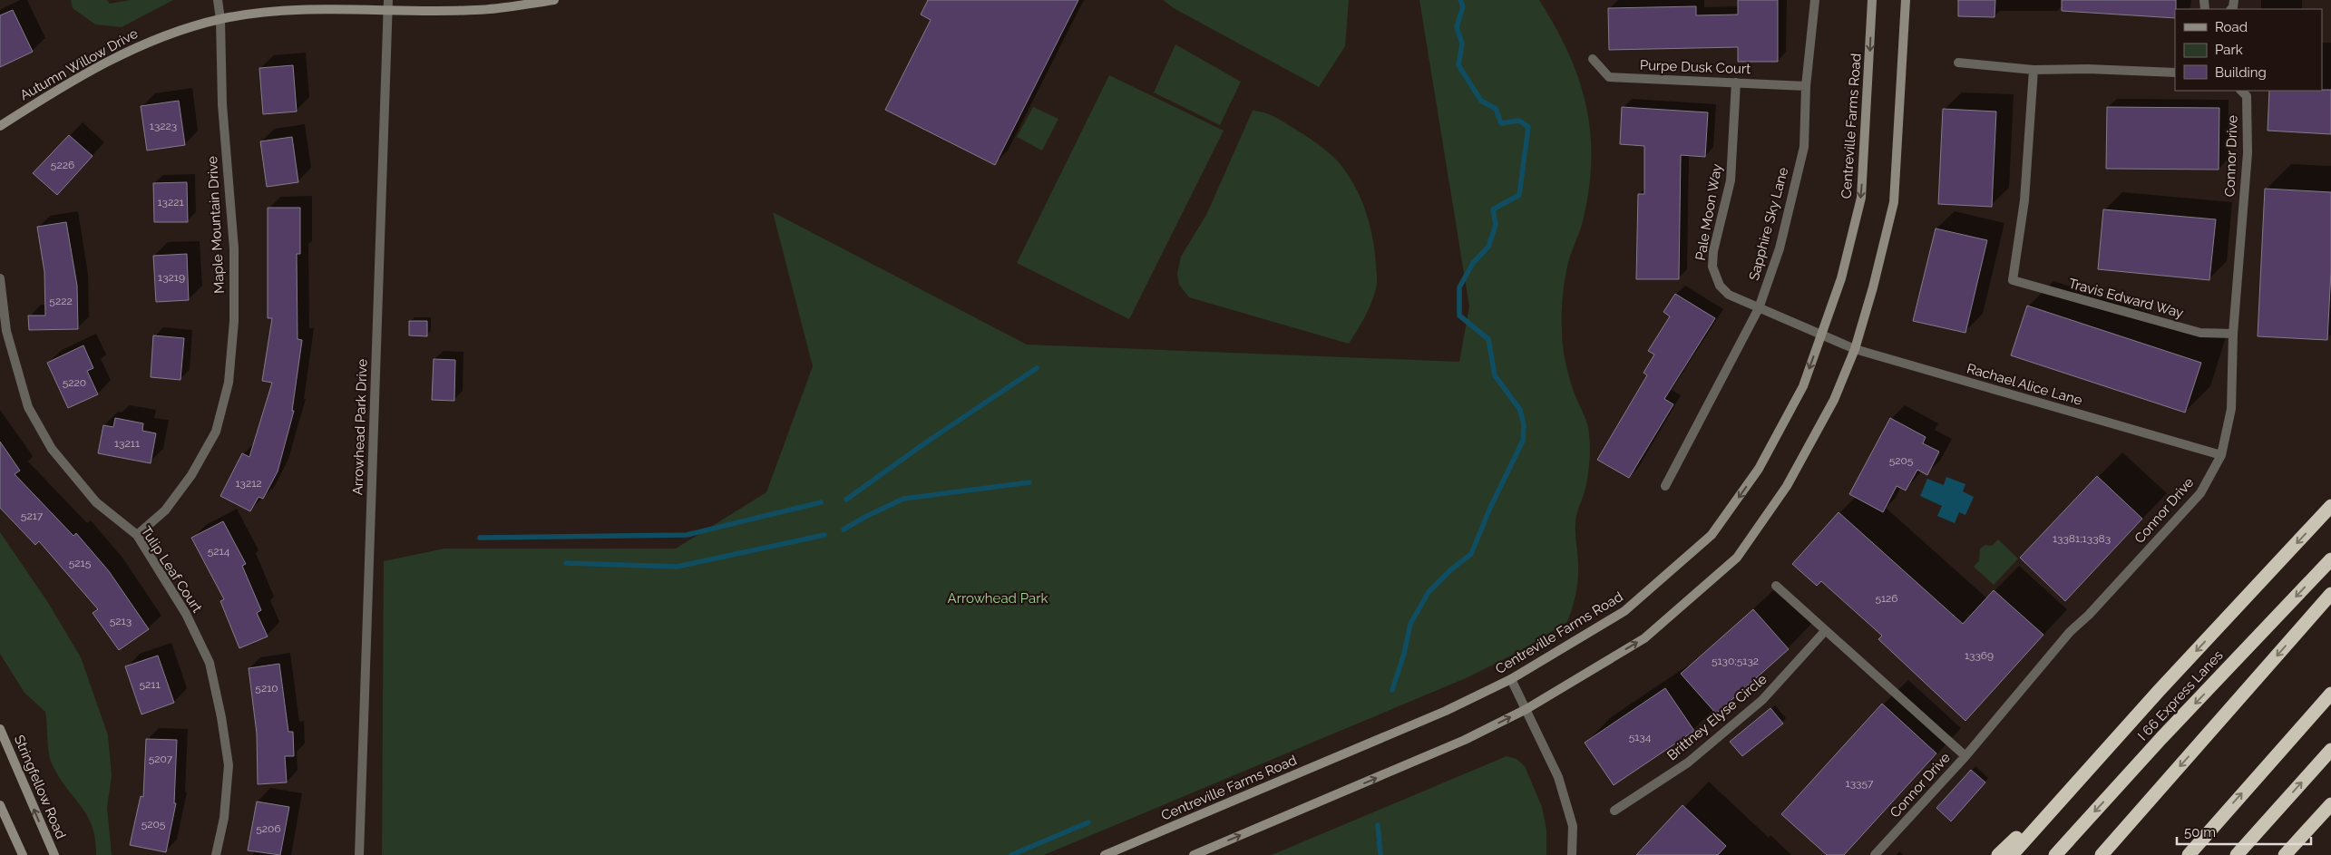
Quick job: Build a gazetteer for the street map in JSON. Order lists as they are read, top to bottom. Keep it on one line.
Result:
{"streets":{"highway":["I 66 Express Lanes"],"street":["Autumn Willow Drive","Purpe Dusk Court","Centreville Farms Road","Connor Drive","Pale Moon Way","Sapphire Sky Lane","Maple Mountain Drive","Travis Edward Way","Rachael Alice Lane","Arrowhead Park Drive","Tulip Leaf Court","Brittney Elyse Circle","Stringfellow Road"]},"crossings":[["Autumn Willow Drive","Maple Mountain Drive"],["Autumn Willow Drive","Arrowhead Park Drive"],["Purpe Dusk Court","Pale Moon Way"],["Purpe Dusk Court","Sapphire Sky Lane"],["Centreville Farms Road","Pale Moon Way"],["Centreville Farms Road","Rachael Alice Lane"],["Connor Drive","Travis Edward Way"],["Connor Drive","Rachael Alice Lane"],["Pale Moon Way","Sapphire Sky Lane"],["Pale Moon Way","Rachael Alice Lane"],["Maple Mountain Drive","Tulip Leaf Court"]],"parks":["Arrowhead Park"],"house_numbers":["13223","5226","13221","13219","5222","5220","13211","5205","13212","5217","13381;13383","5214","5215","5126","5213","13369","5130;5132","5211","5210","5134","5207","13357","5205","5206"],"legend":["Road","Park","Building"],"scale_bar":"50 m"}
